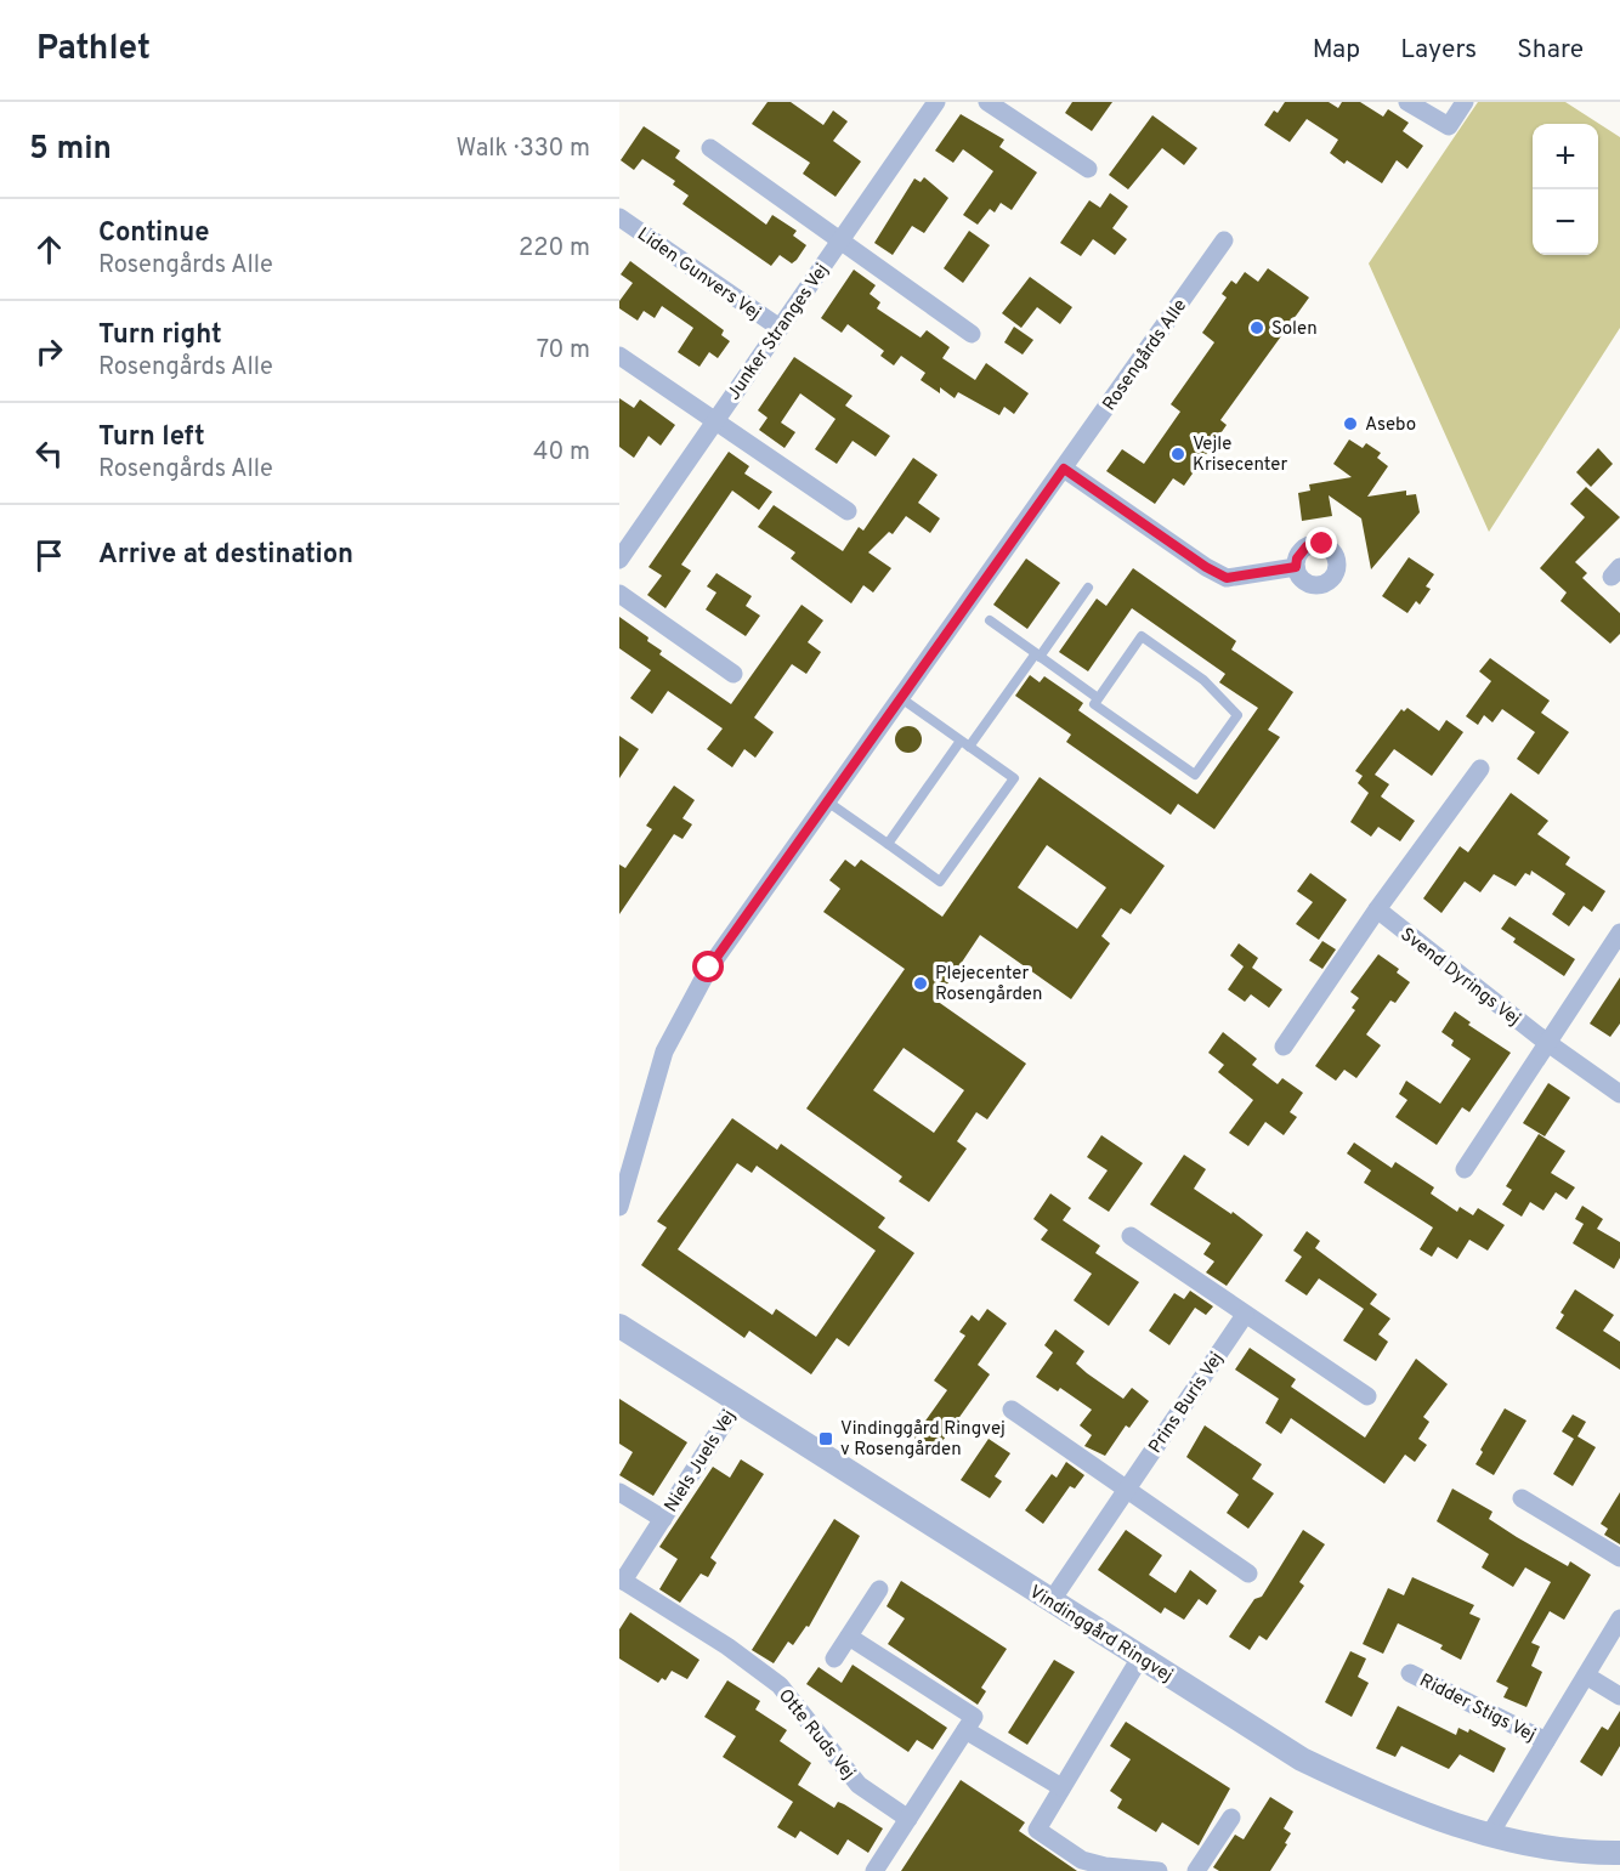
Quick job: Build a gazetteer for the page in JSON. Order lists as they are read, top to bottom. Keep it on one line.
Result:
{"streets":{"street":["Liden Gunvers Vej","Junker Stranges Vej","Rosengårds Alle","Svend Dyrings Vej","Prins Buris Vej","Niels Juels Vej","Vindinggård Ringvej","Ridder Stigs Vej","Otte Ruds Vej"]},"crossings":[["Liden Gunvers Vej","Junker Stranges Vej"],["Prins Buris Vej","Vindinggård Ringvej"],["Niels Juels Vej","Vindinggård Ringvej"],["Niels Juels Vej","Otte Ruds Vej"],["Vindinggård Ringvej","Ridder Stigs Vej"]],"places":{"other":["Solen","Asebo","Vejle Krisecenter","Plejecenter Rosengården"],"transit":["Vindinggård Ringvej v Rosengården"]},"page":{"header":"Pathlet","nav":["Map","Layers","Share"],"heading":["5 min","Walk · 330 m"],"map_buttons":["+","−"],"list":[["Continue","Rosengårds Alle","220 m"],["Turn right","Rosengårds Alle","70 m"],["Turn left","Rosengårds Alle","40 m"],"Arrive at destination"]}}
